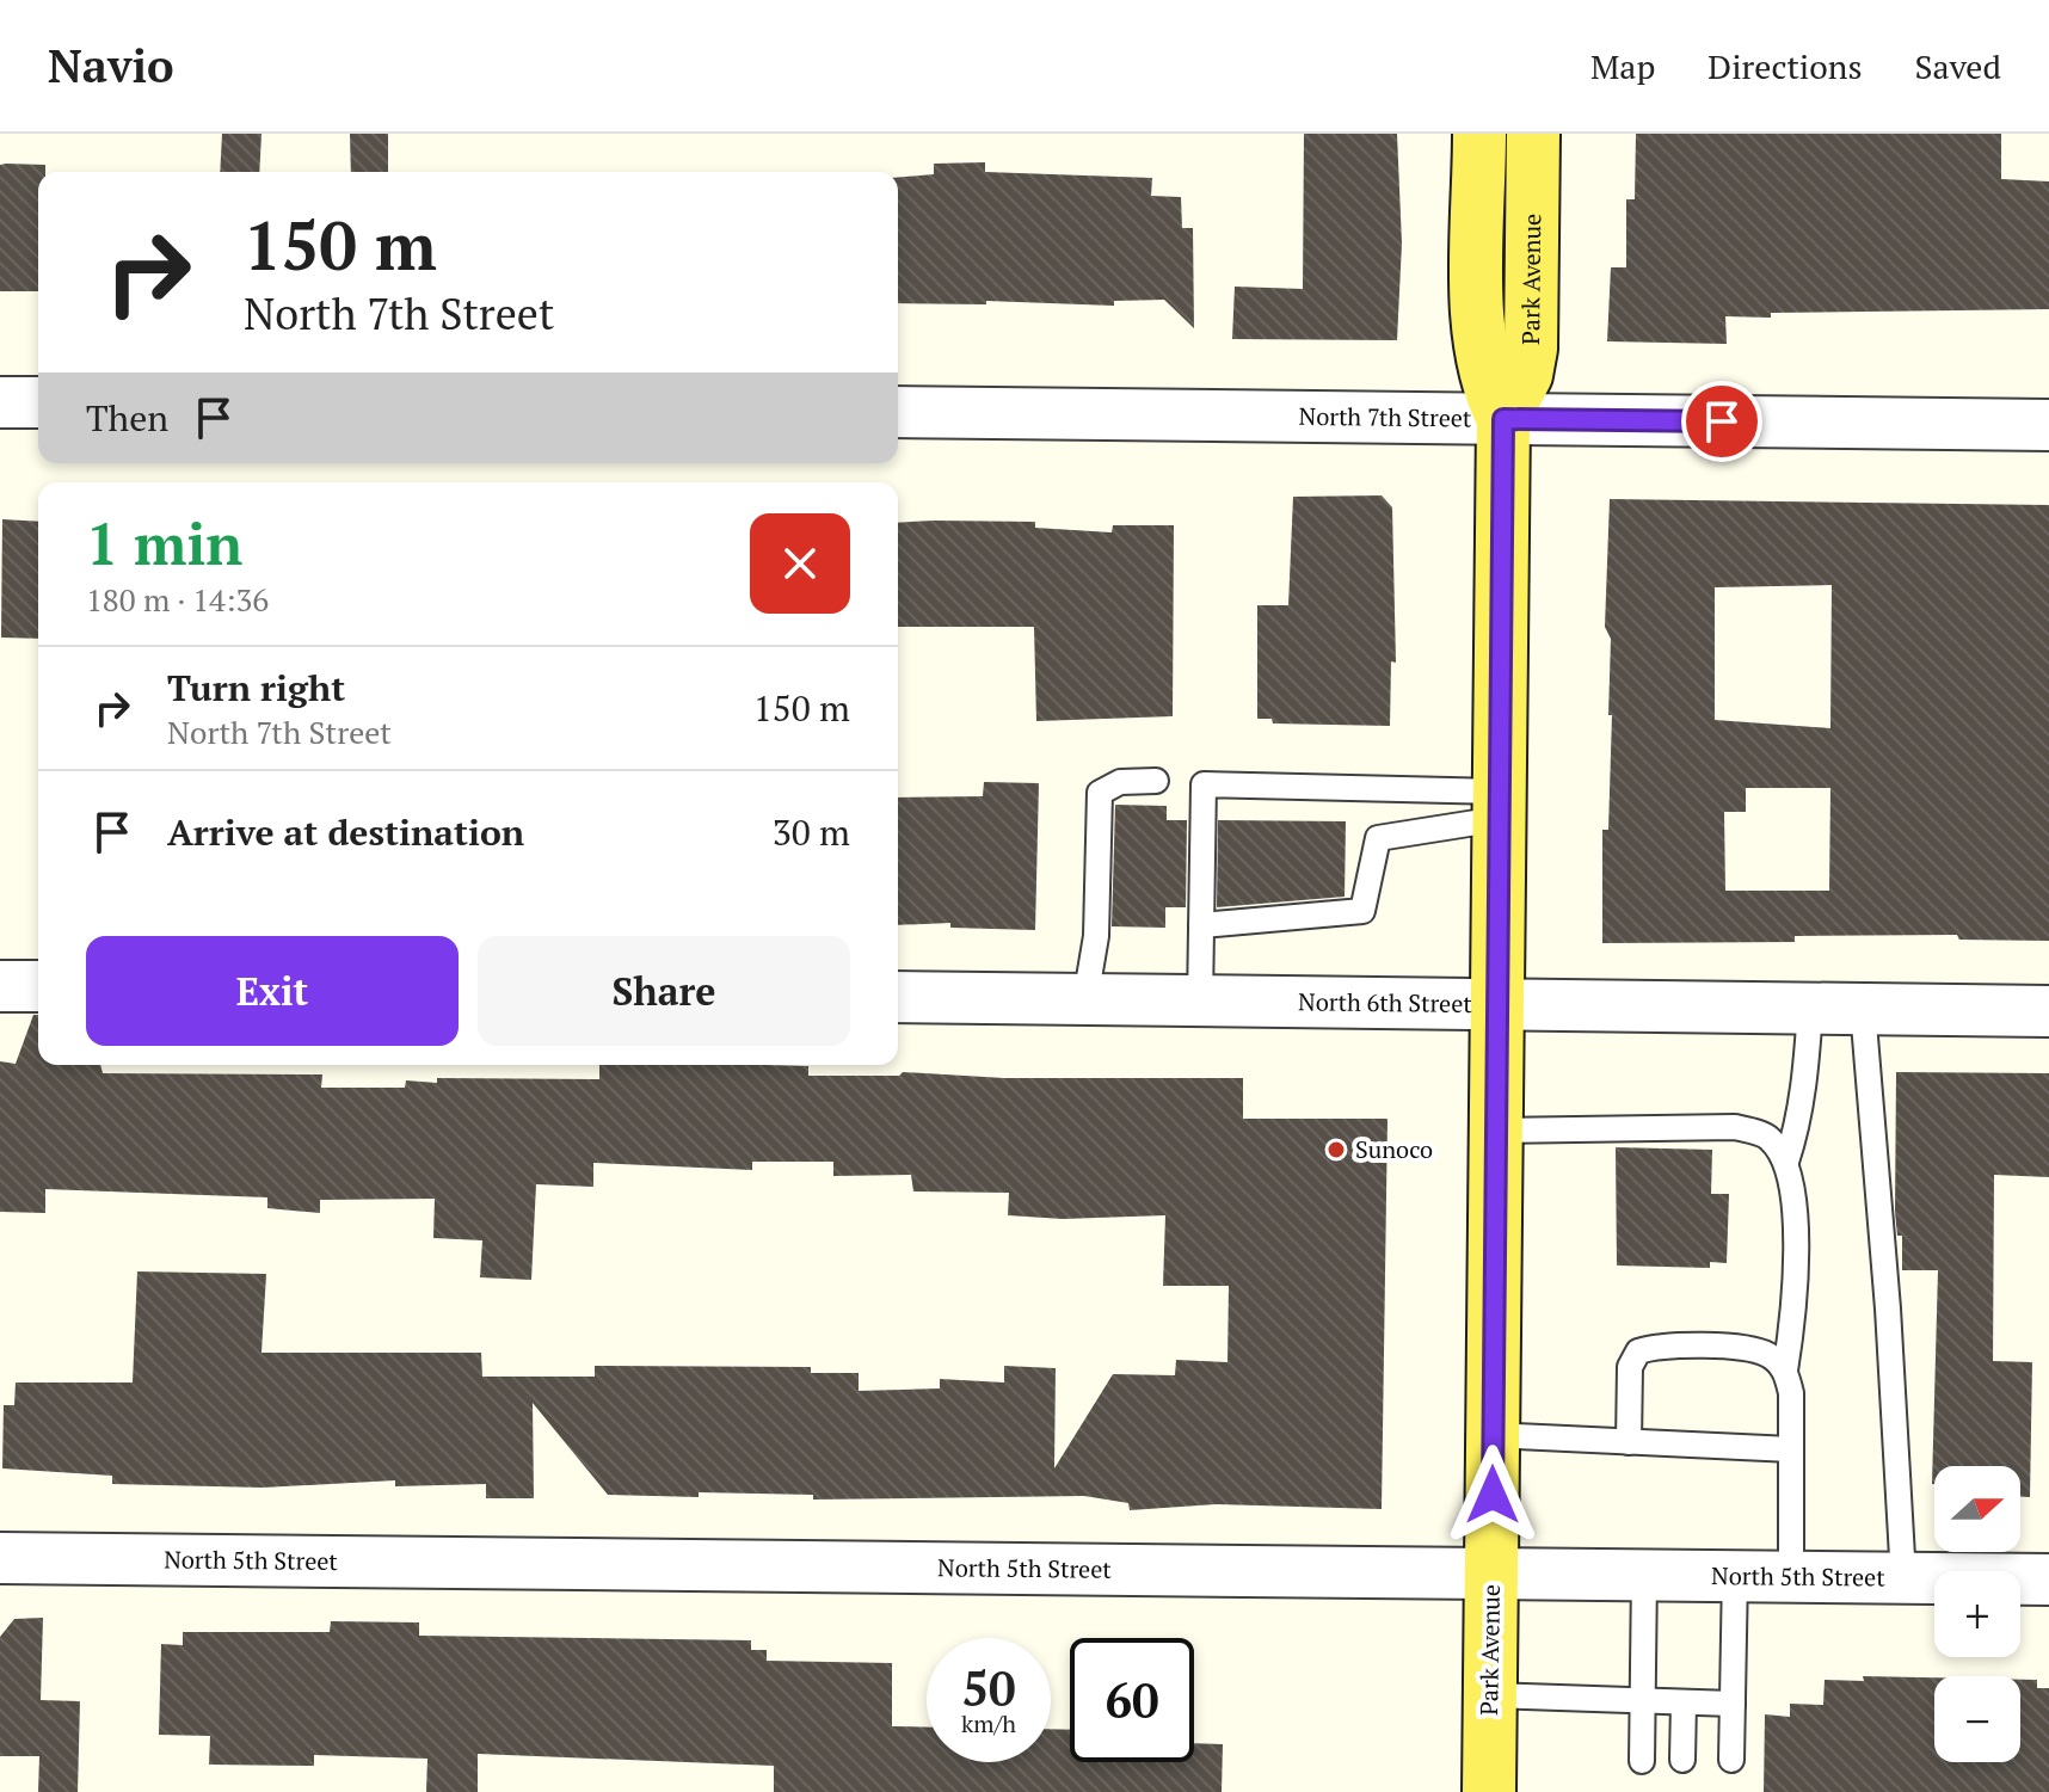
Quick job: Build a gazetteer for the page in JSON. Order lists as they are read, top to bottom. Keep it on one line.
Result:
{"streets":{"main road":["Park Avenue"],"street":["North 7th Street","North 6th Street","North 5th Street"]},"crossings":[["Park Avenue","North 7th Street"],["Park Avenue","North 6th Street"],["Park Avenue","North 5th Street"]],"places":["Sunoco"],"north":"right","page":{"header":"Navio","nav":["Map","Directions","Saved"],"turn":["150 m","North 7th Street"],"then":"Then","heading":["1 min","180 m · 14:36"],"list":[{"name":"Turn right","note":"North 7th Street","value":"150 m"},{"name":"Arrive at destination","value":"30 m"}],"buttons":["Exit","Share"],"map_buttons":["+","−"],"speed":"50 km/h","limit":"60"}}
